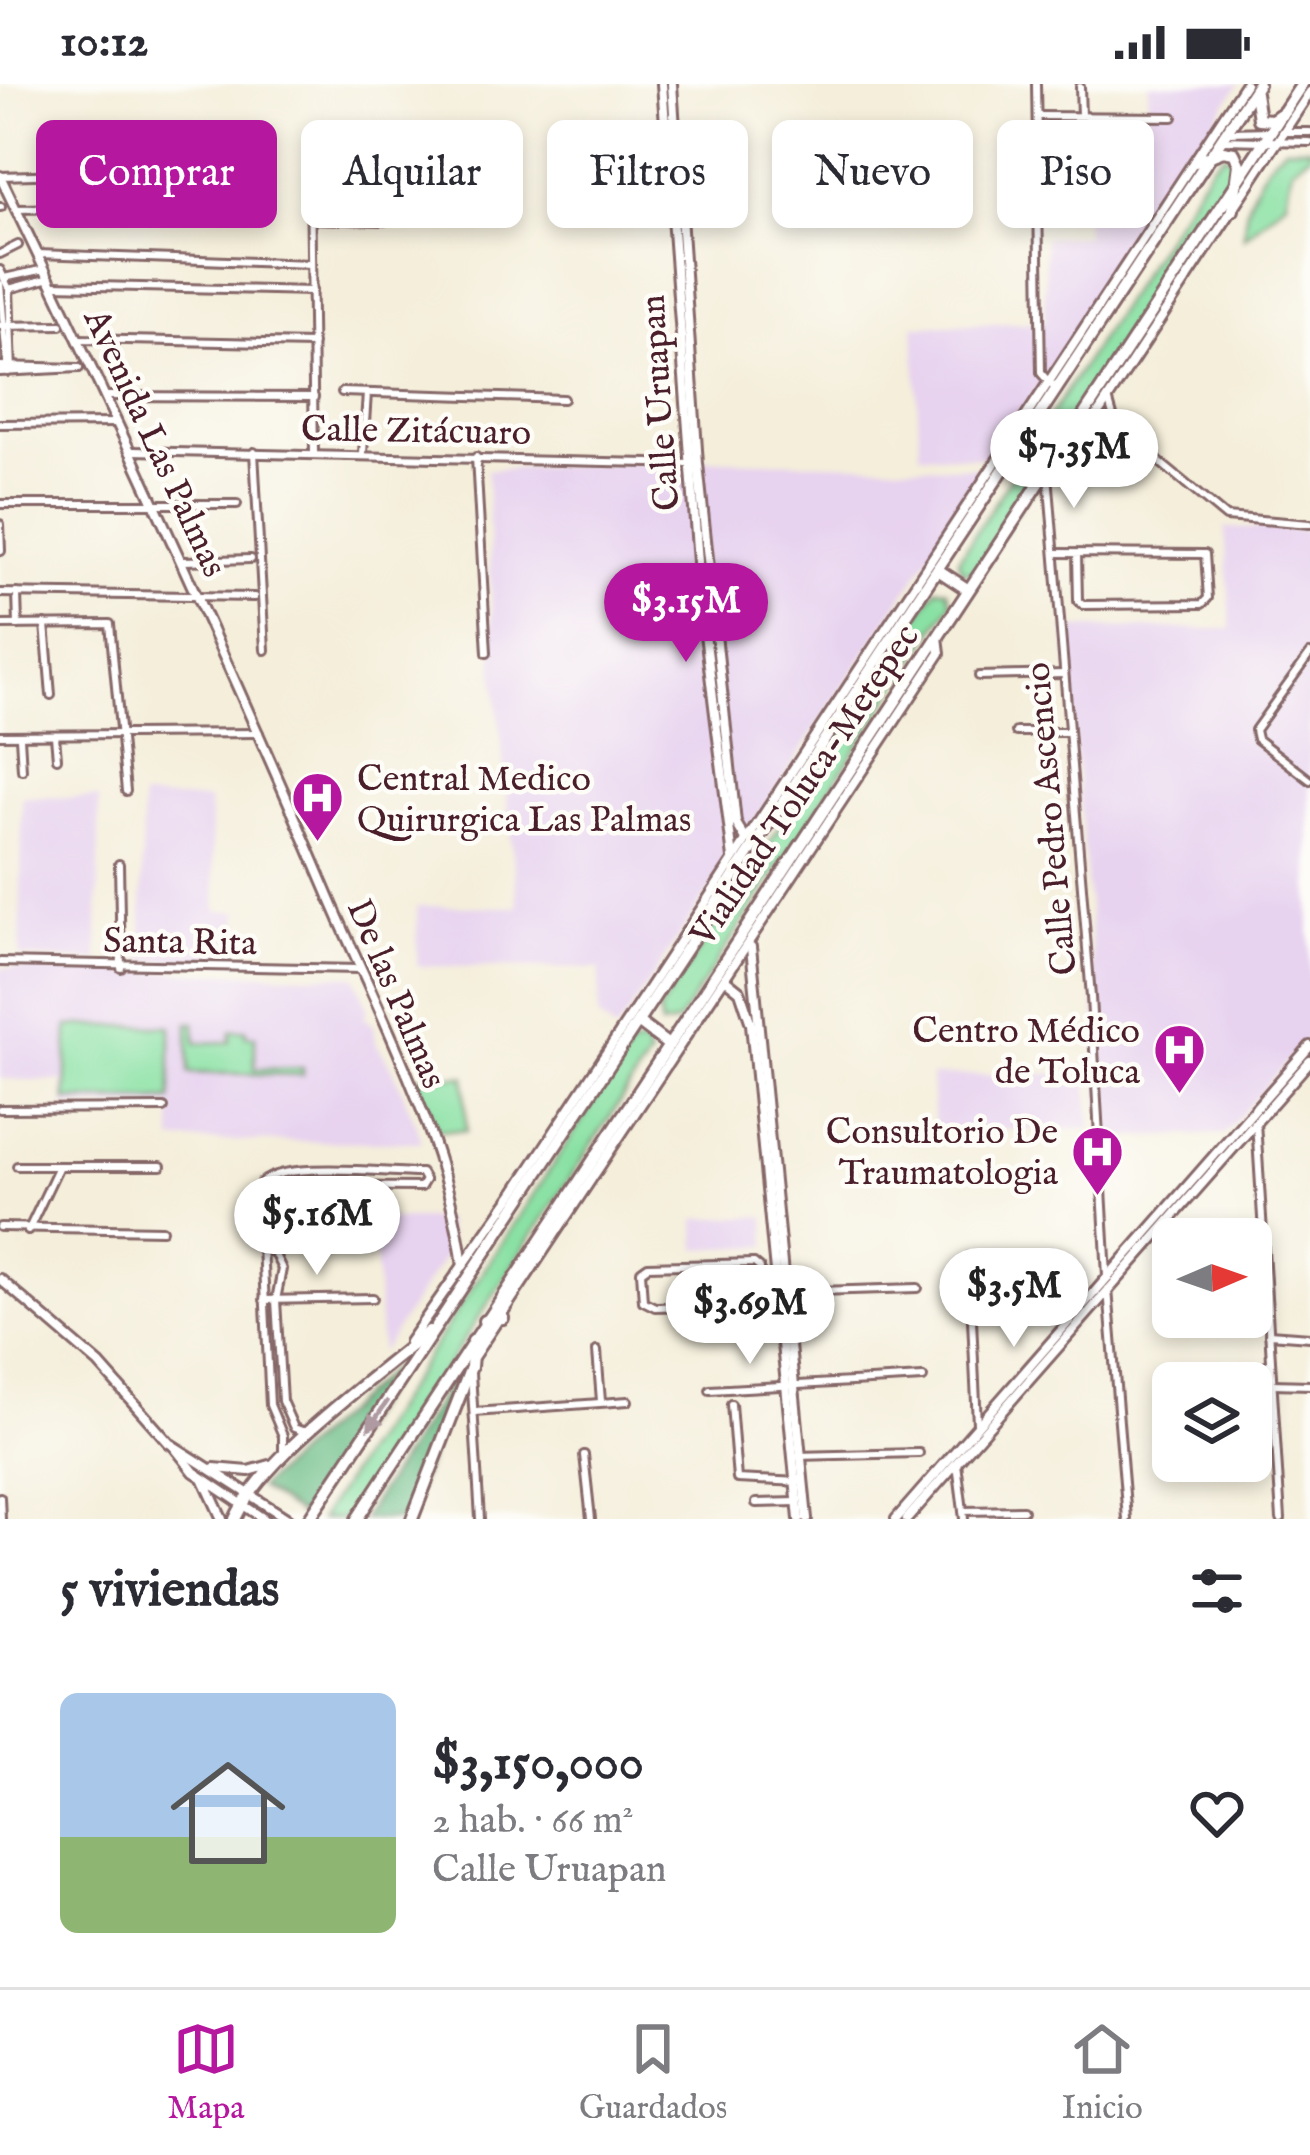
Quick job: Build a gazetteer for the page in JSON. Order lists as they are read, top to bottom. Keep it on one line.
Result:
{"streets":{"highway":["Vialidad Toluca-Metepec"],"main road":["Calle Uruapan","Avenida Las Palmas","De las Palmas"],"street":["Calle Zitácuaro","Calle Pedro Ascencio","Santa Rita"]},"crossings":[["Calle Uruapan","Calle Zitácuaro"],["Calle Zitácuaro","Avenida Las Palmas"],["Avenida Las Palmas","De las Palmas"],["Vialidad Toluca-Metepec","Calle Pedro Ascencio"],["Vialidad Toluca-Metepec","De las Palmas"],["Santa Rita","De las Palmas"]],"places":{"hospital":["Central Medico Quirurgica Las Palmas","Centro Médico de Toluca","Consultorio De Traumatologia"]},"north":"right","page":{"status":"10:12","chip":["Comprar","Alquilar","Filtros","Nuevo","Piso"],"price":["$7.35M","$3.15M","$5.16M","$3.5M","$3.69M"],"heading":"5 viviendas","list":[{"name":"$3,150,000","note":"2 hab. · 66 m² · Calle Uruapan"}],"tabs":["Mapa","Guardados","Inicio"]}}
